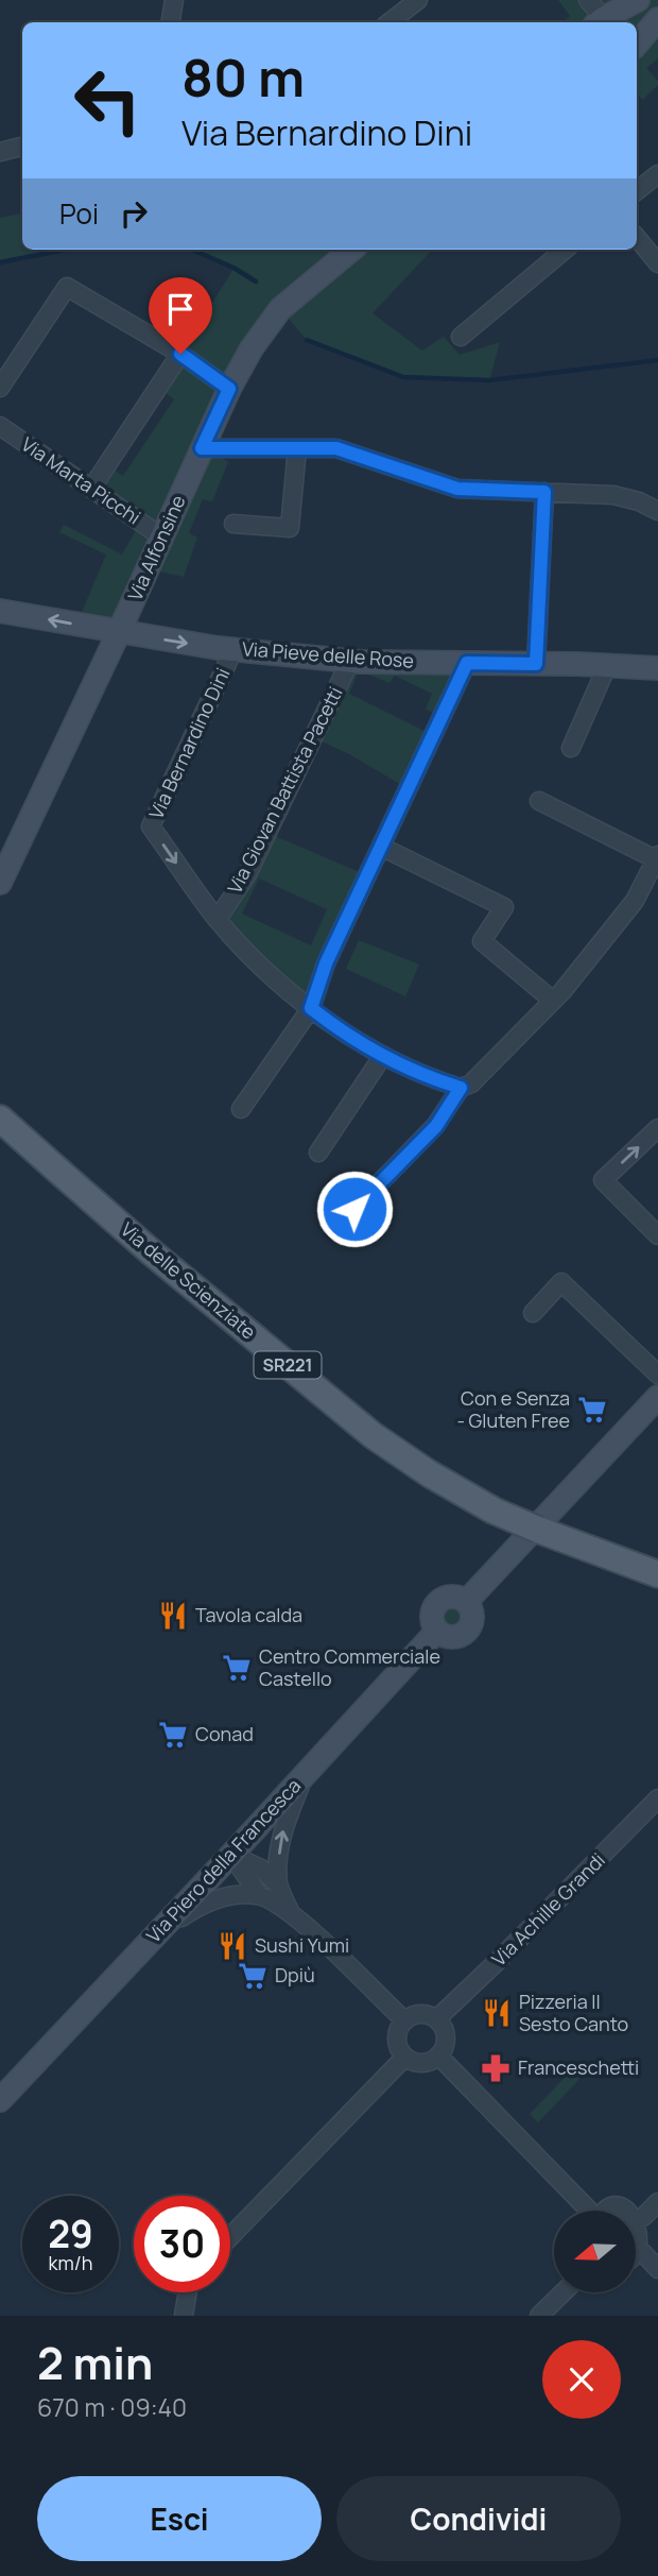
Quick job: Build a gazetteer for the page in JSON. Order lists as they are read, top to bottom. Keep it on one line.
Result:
{"streets":{"main road":["Via Alfonsine","Via Pieve delle Rose","Via delle Scienziate","SR221","Via Piero della Francesca"],"street":["Via Marta Picchi","Via Bernardino Dini","Via Giovan Battista Pacetti","Via Achille Grandi"]},"crossings":[["Via Marta Picchi","Via Alfonsine"],["Via Alfonsine","Via Pieve delle Rose"],["Via Pieve delle Rose","Via Bernardino Dini"],["Via Pieve delle Rose","Via Giovan Battista Pacetti"],["Via Bernardino Dini","Via Giovan Battista Pacetti"]],"one_way":["Via Bernardino Dini"],"places":{"supermarket":["Con e Senza - Gluten Free","Centro Commerciale Castello","Conad","Dpiù"],"restaurant":["Tavola calda","Sushi Yumi","Pizzeria Il Sesto Canto"],"pharmacy":["Franceschetti"]},"north":"left","page":{"turn":["80 m","Via Bernardino Dini"],"then":"Poi","speed":"29 km/h","limit":"30","heading":["2 min","670 m · 09:40"],"buttons":["Esci","Condividi"]}}
